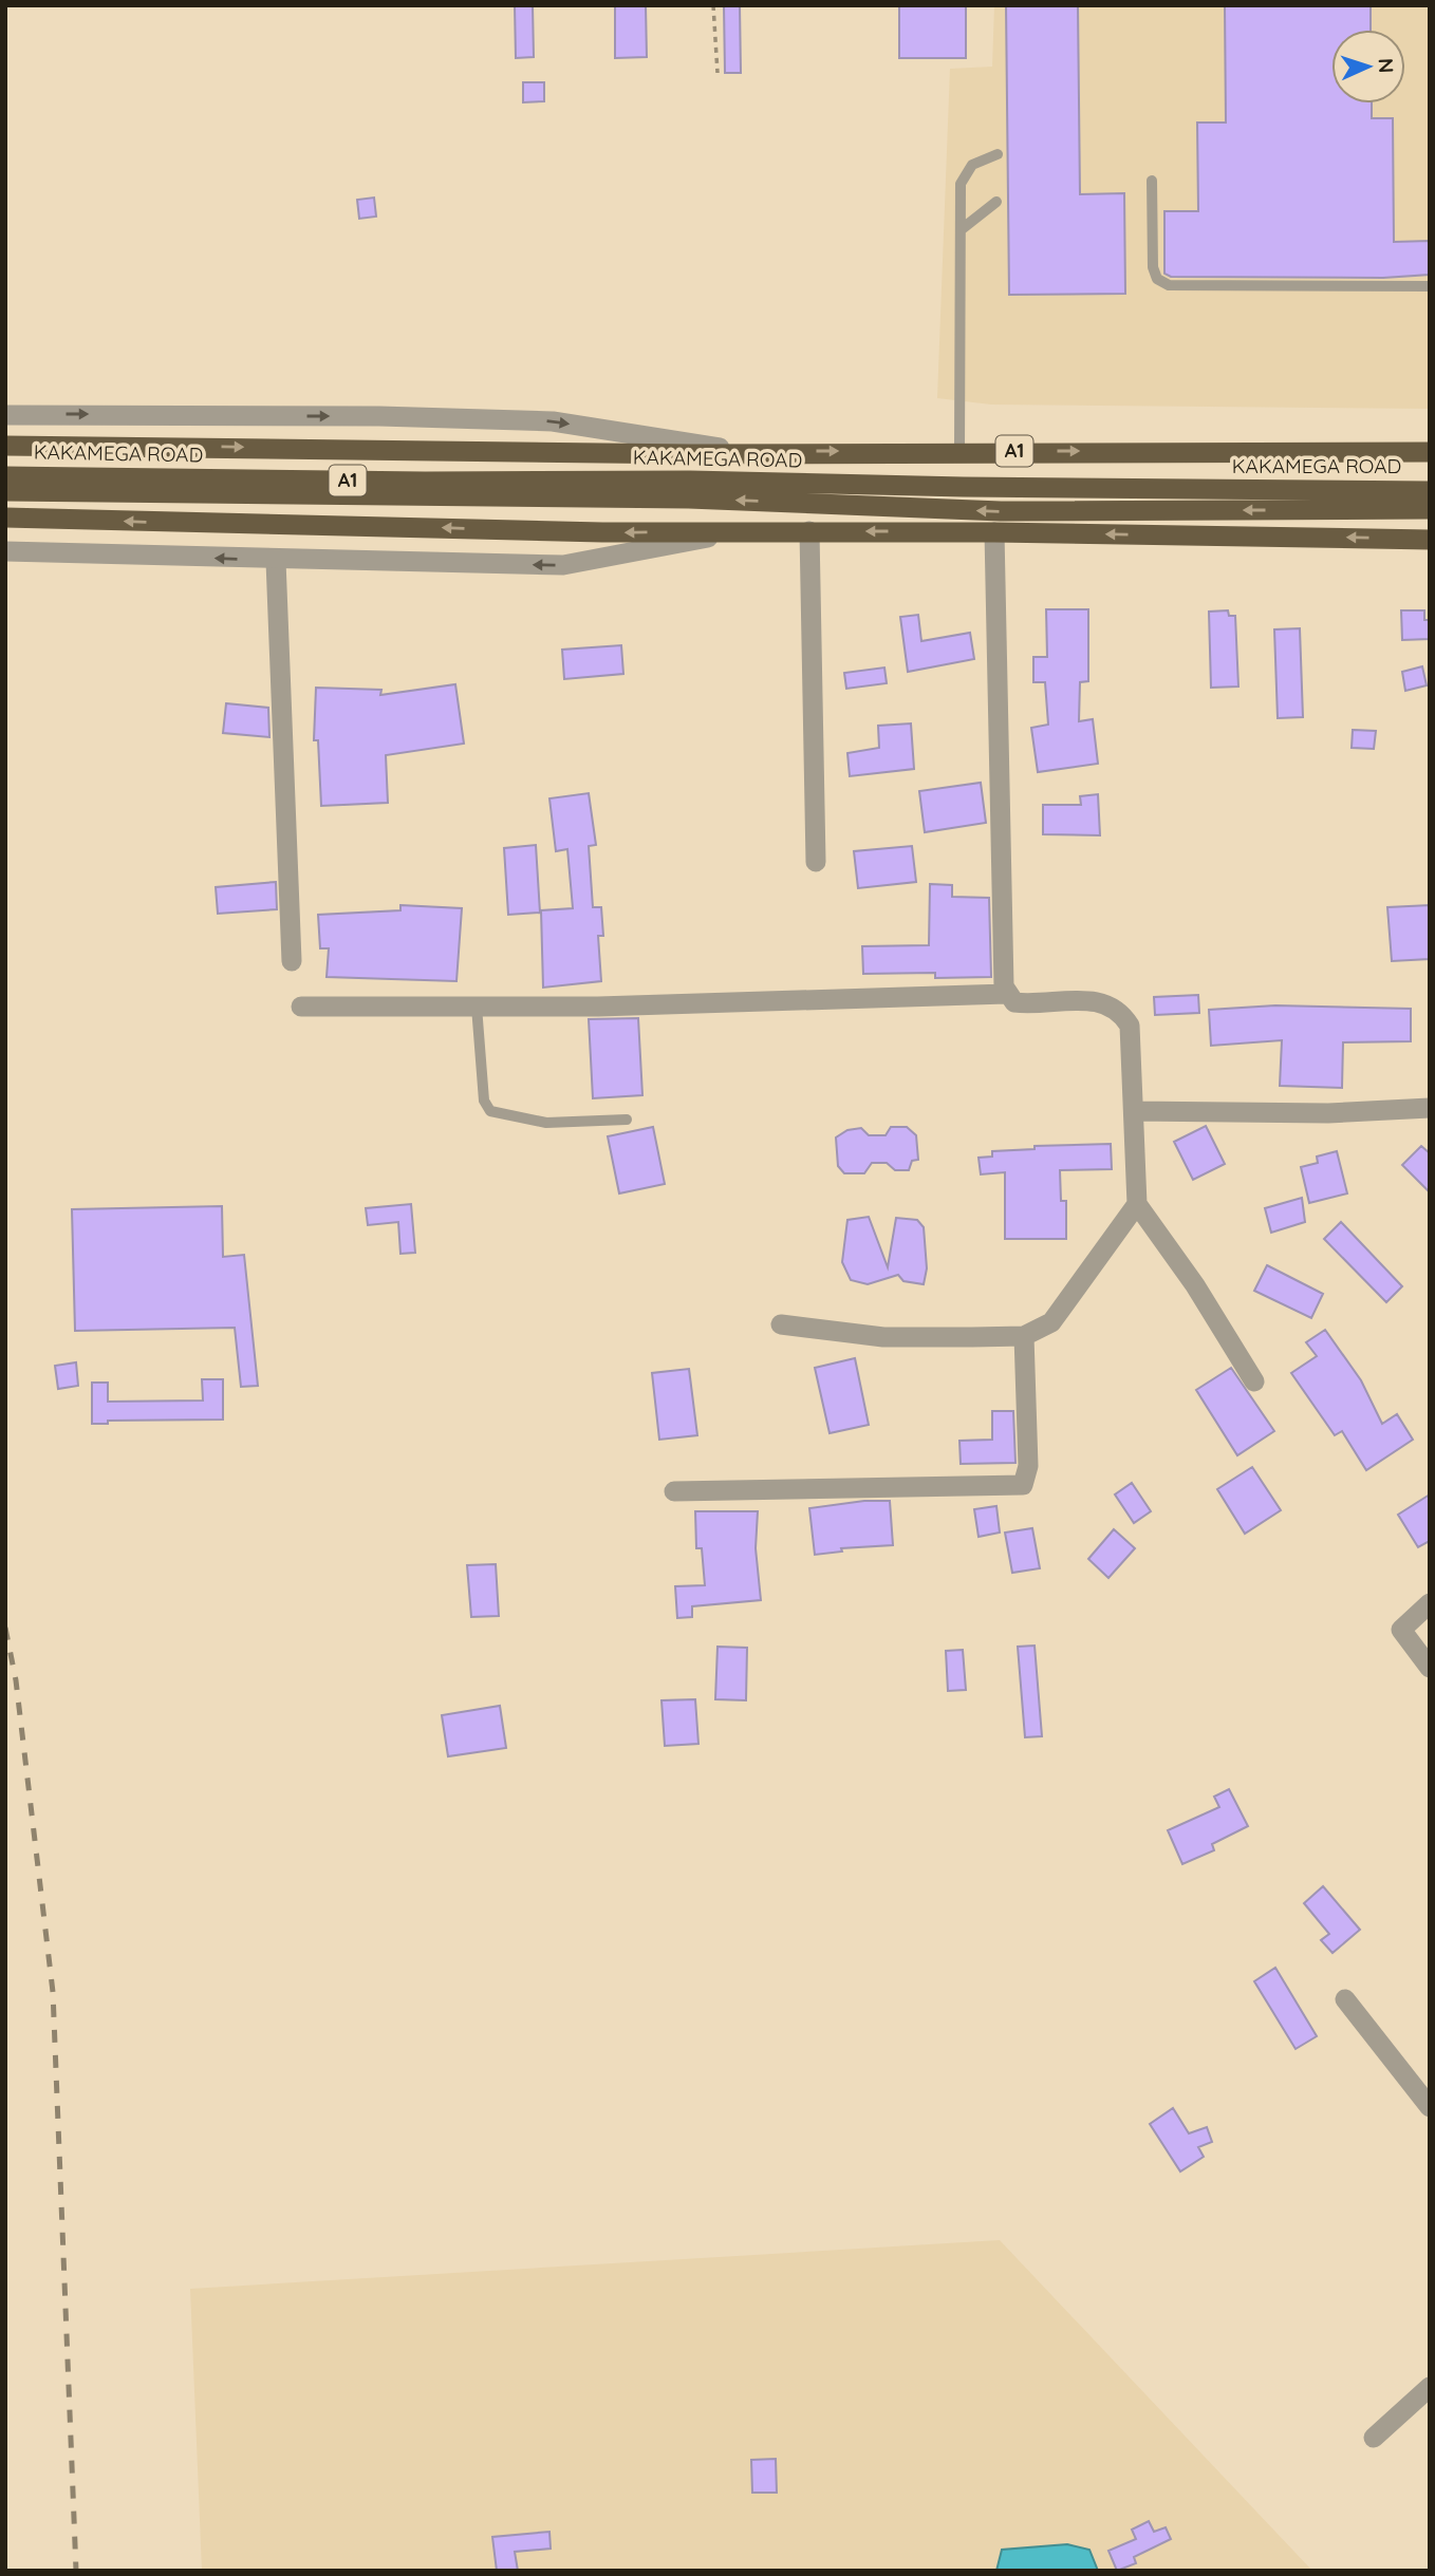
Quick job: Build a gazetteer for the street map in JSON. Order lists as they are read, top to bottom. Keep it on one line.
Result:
{"streets":{"highway":["A1","KAKAMEGA ROAD"]},"north":"right"}
